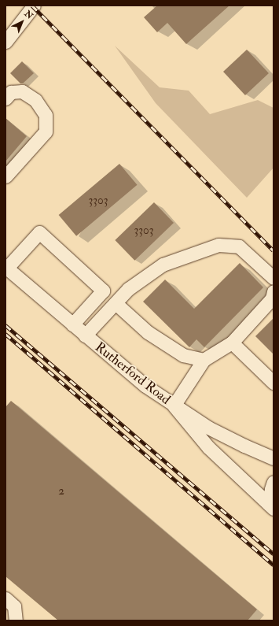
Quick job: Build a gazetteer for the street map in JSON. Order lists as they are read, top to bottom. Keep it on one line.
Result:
{"streets":{"street":["Rutherford Road"]},"house_numbers":["3303","3303","2"],"north":"top right"}
